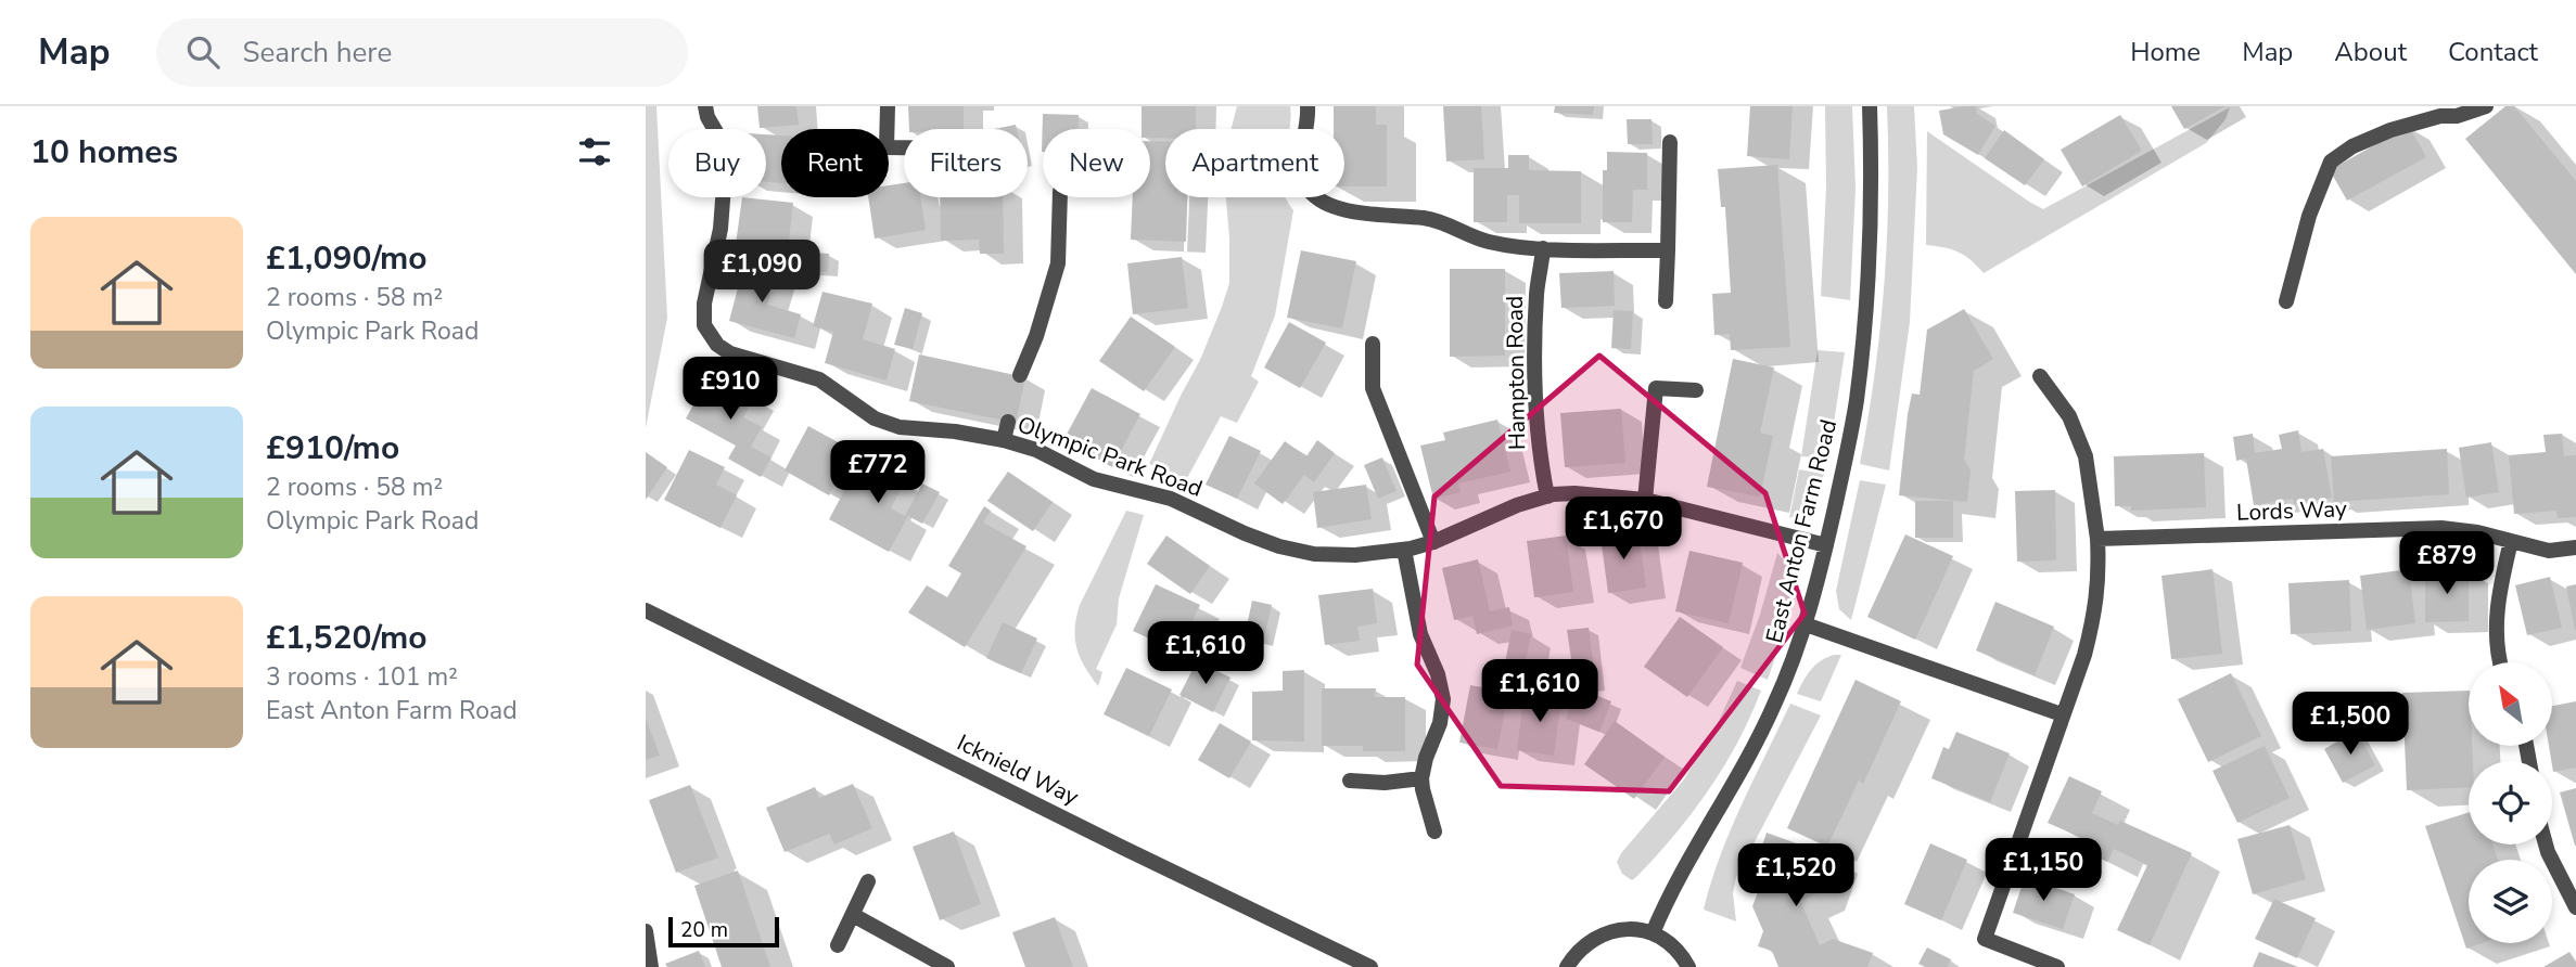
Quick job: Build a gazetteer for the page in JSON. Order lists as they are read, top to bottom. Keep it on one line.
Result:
{"streets":{"street":["Hampton Road","Olympic Park Road","Lords Way","East Anton Farm Road","Icknield Way"]},"crossings":[["Hampton Road","Olympic Park Road"],["Olympic Park Road","East Anton Farm Road"]],"scale_bar":"20 m","north":"top left","page":{"header":"Map","search":"Search here","nav":["Home","Map","About","Contact"],"heading":"10 homes","chip":["Buy","Rent","Filters","New","Apartment"],"list":[{"name":"£1,090/mo","note":"2 rooms · 58 m² · Olympic Park Road"},{"name":"£910/mo","note":"2 rooms · 58 m² · Olympic Park Road"},{"name":"£1,520/mo","note":"3 rooms · 101 m² · East Anton Farm Road"}],"price":["£1,090","£910","£772","£1,670","£879","£1,610","£1,610","£1,500","£1,150","£1,520"],"scale":"20 m"}}
